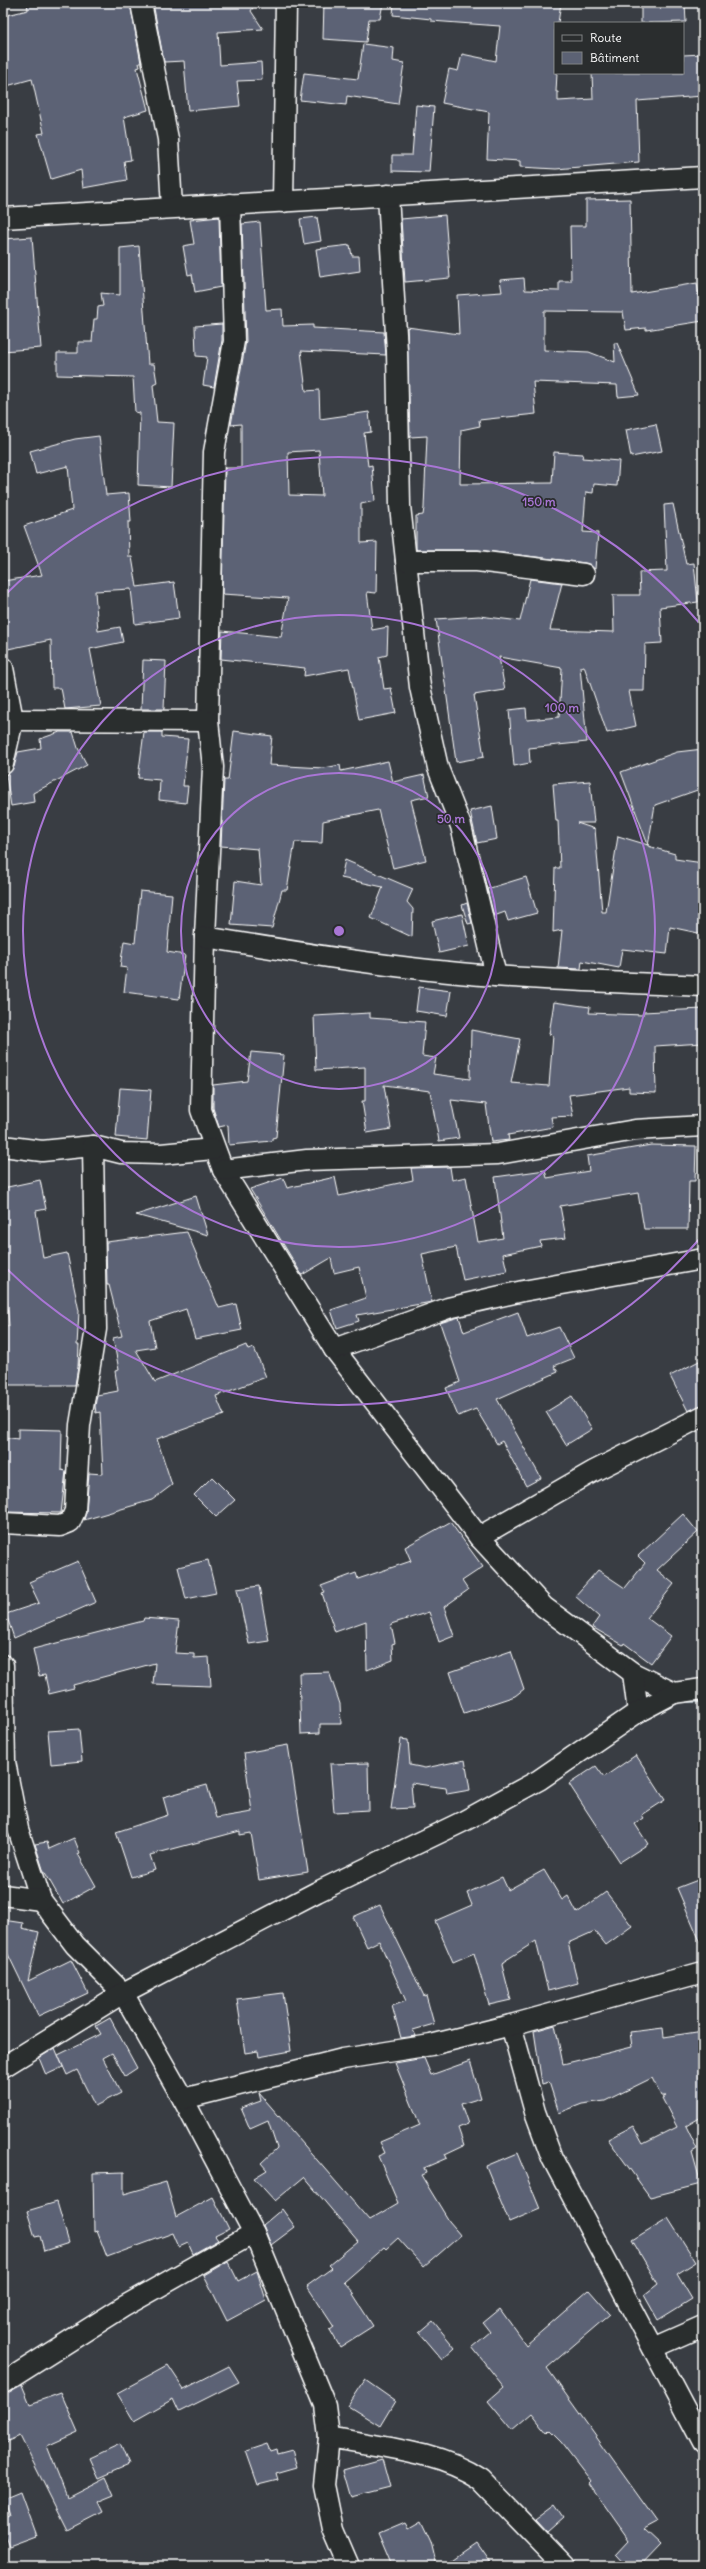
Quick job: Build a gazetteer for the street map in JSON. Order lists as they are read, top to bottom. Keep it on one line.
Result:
{"legend":["Route","Bâtiment"],"rings":["150 m","100 m","50 m"]}
